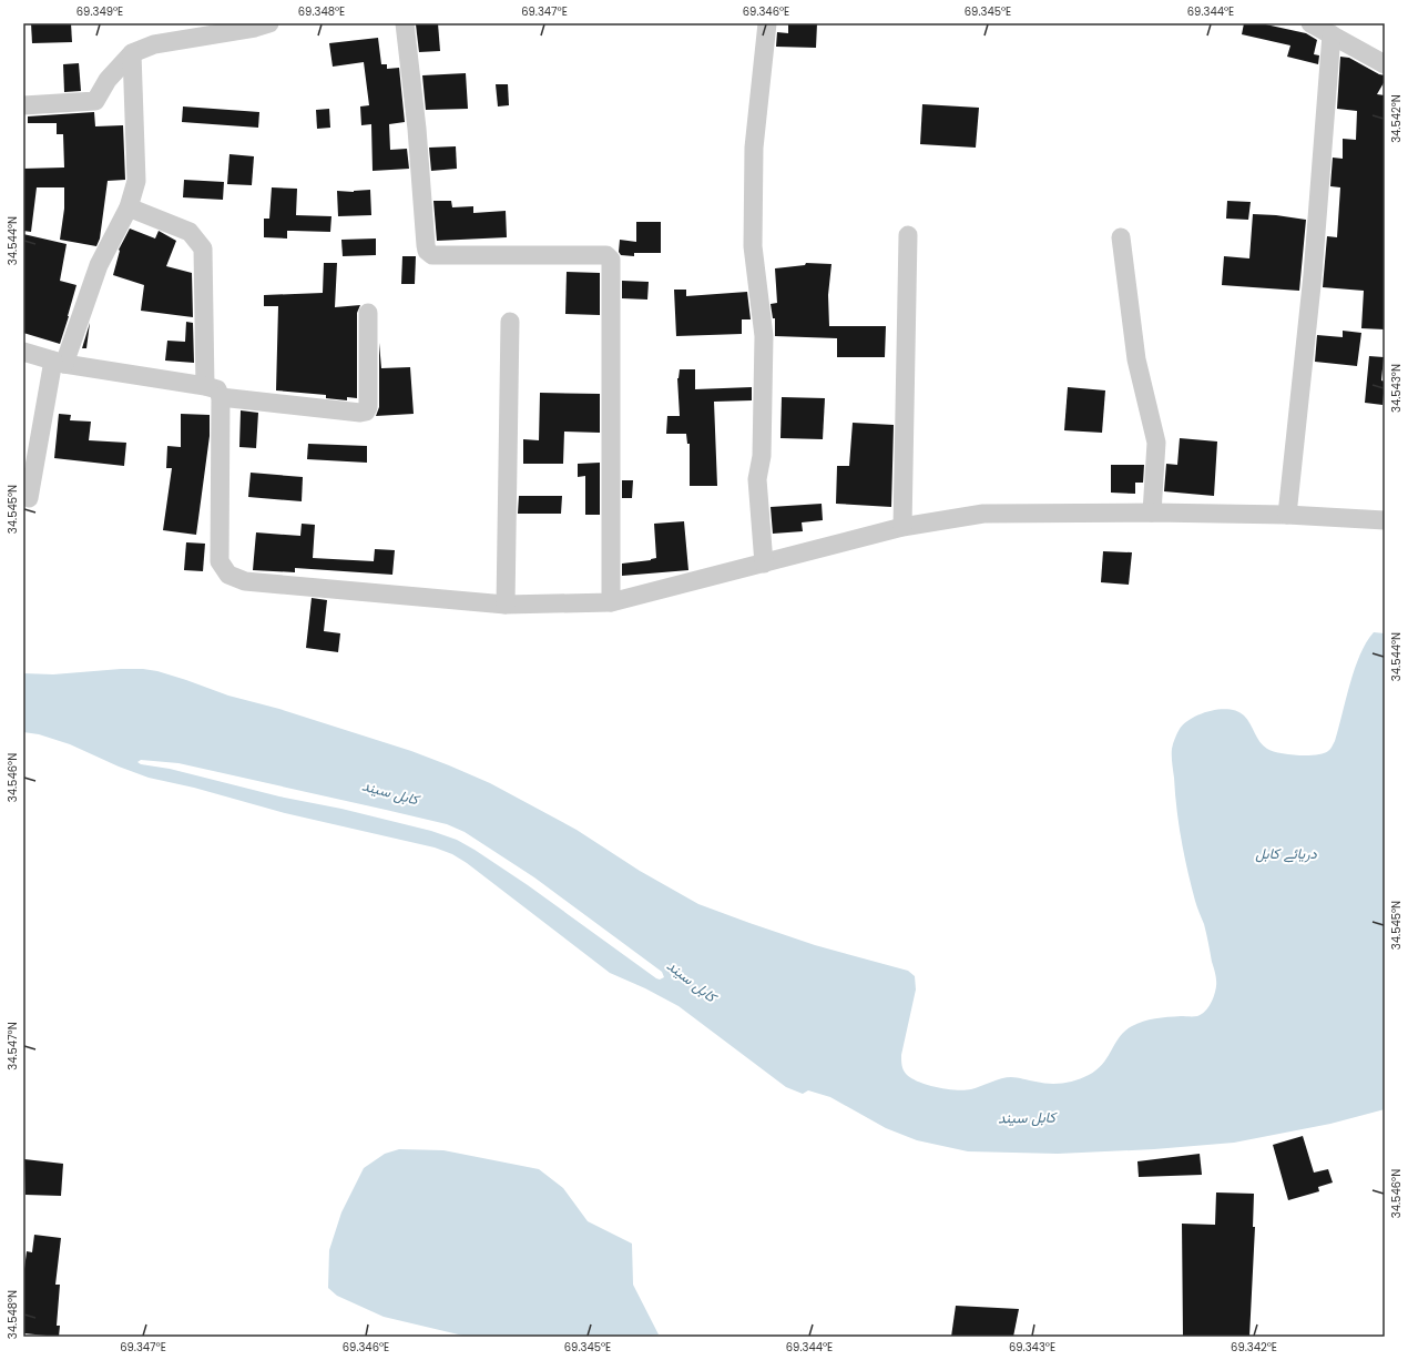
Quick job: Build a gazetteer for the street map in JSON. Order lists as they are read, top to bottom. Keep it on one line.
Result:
{"water":["کابل سيند","دریائے کابل"],"coordinates":["69.349°E","69.348°E","69.347°E","69.346°E","69.345°E","69.344°E","34.542°N","34.544°N","34.543°N","34.545°N","34.546°N","34.547°N","34.548°N","69.343°E","69.342°E"]}
